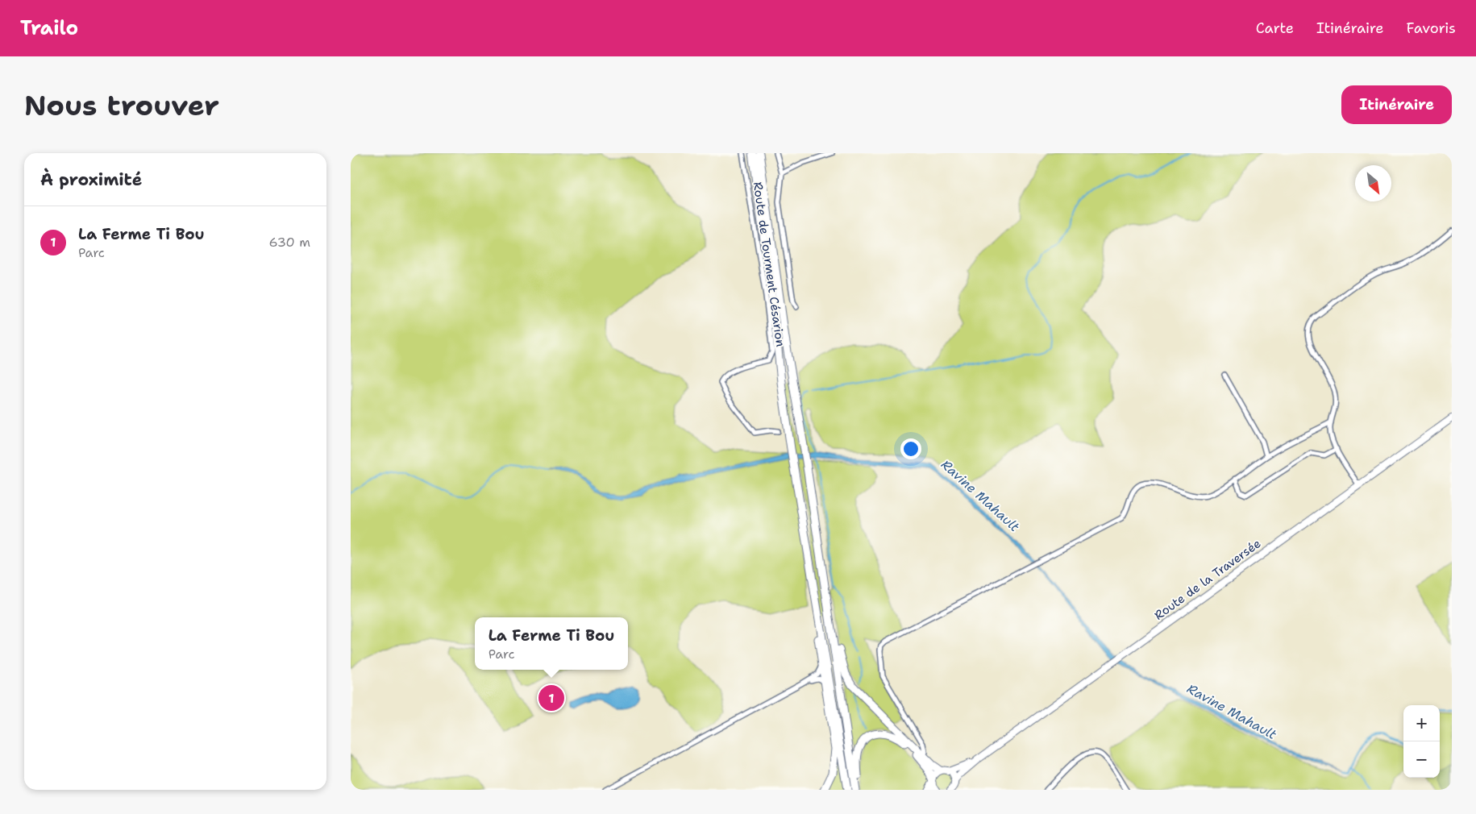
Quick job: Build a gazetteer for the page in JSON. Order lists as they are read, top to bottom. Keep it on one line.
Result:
{"streets":{"main road":["Route de la Traversée"],"street":["Route de Tourment Césarion"]},"water":["Ravine Mahault"],"north":"bottom right","page":{"header":"Trailo","nav":["Carte","Itinéraire","Favoris"],"buttons":"Itinéraire","title":"Nous trouver","heading":"À proximité","list":[{"mark":"1","name":"La Ferme Ti Bou","note":"Parc","value":"630 m"}],"popup":["La Ferme Ti Bou","Parc"],"pins":"1","map_buttons":["+","−"]}}
